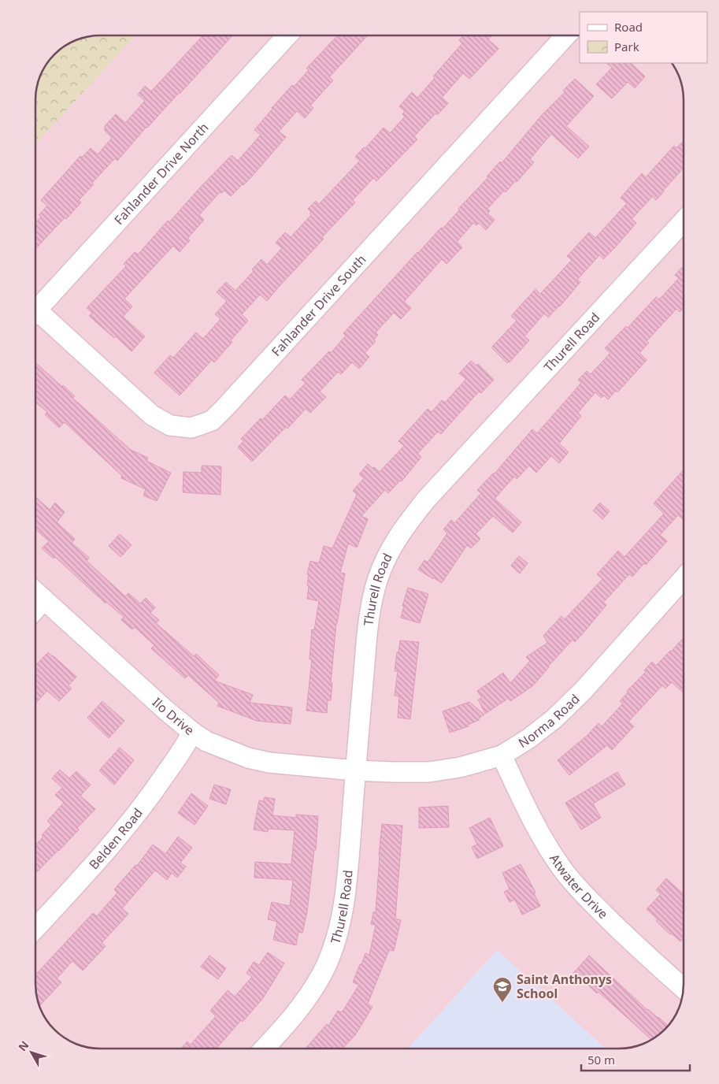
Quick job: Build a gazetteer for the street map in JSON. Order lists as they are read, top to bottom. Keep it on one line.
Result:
{"streets":{"street":["Fahlander Drive North","Fahlander Drive South","Thurell Road","Ilo Drive","Norma Road","Belden Road","Atwater Drive"]},"crossings":[["Thurell Road","Ilo Drive"],["Thurell Road","Norma Road"],["Ilo Drive","Norma Road"],["Ilo Drive","Belden Road"],["Norma Road","Atwater Drive"]],"places":{"school or university":["Saint Anthonys School"]},"legend":["Road","Park"],"scale_bar":"50 m","north":"top left"}
